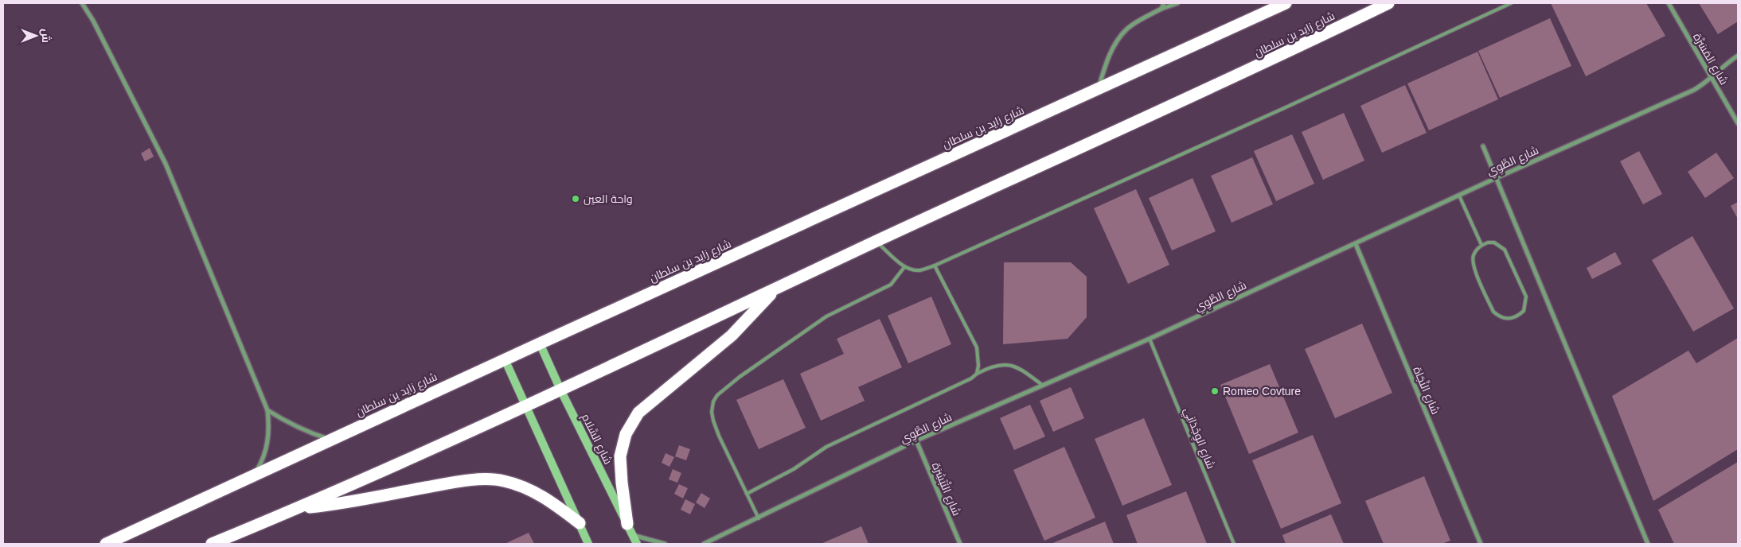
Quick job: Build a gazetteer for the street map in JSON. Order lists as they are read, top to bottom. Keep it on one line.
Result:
{"streets":{"highway":["شارع زايد بن سلطان"],"street":["شارع المَسَرَّة","شارع الطَّوِي","شارع النَّجَاة","شارع السَّلام","شارع التَّبْشِرَة"],"lane":["شارع الوِجْدَانِي"]},"crossings":[["شارع زايد بن سلطان","شارع السَّلام"],["شارع المَسَرَّة","شارع الطَّوِي"],["شارع الطَّوِي","شارع النَّجَاة"],["شارع الطَّوِي","شارع الوِجْدَانِي"],["شارع الطَّوِي","شارع التَّبْشِرَة"]],"places":["واحة العين","Romeo Covture"],"north":"right"}
